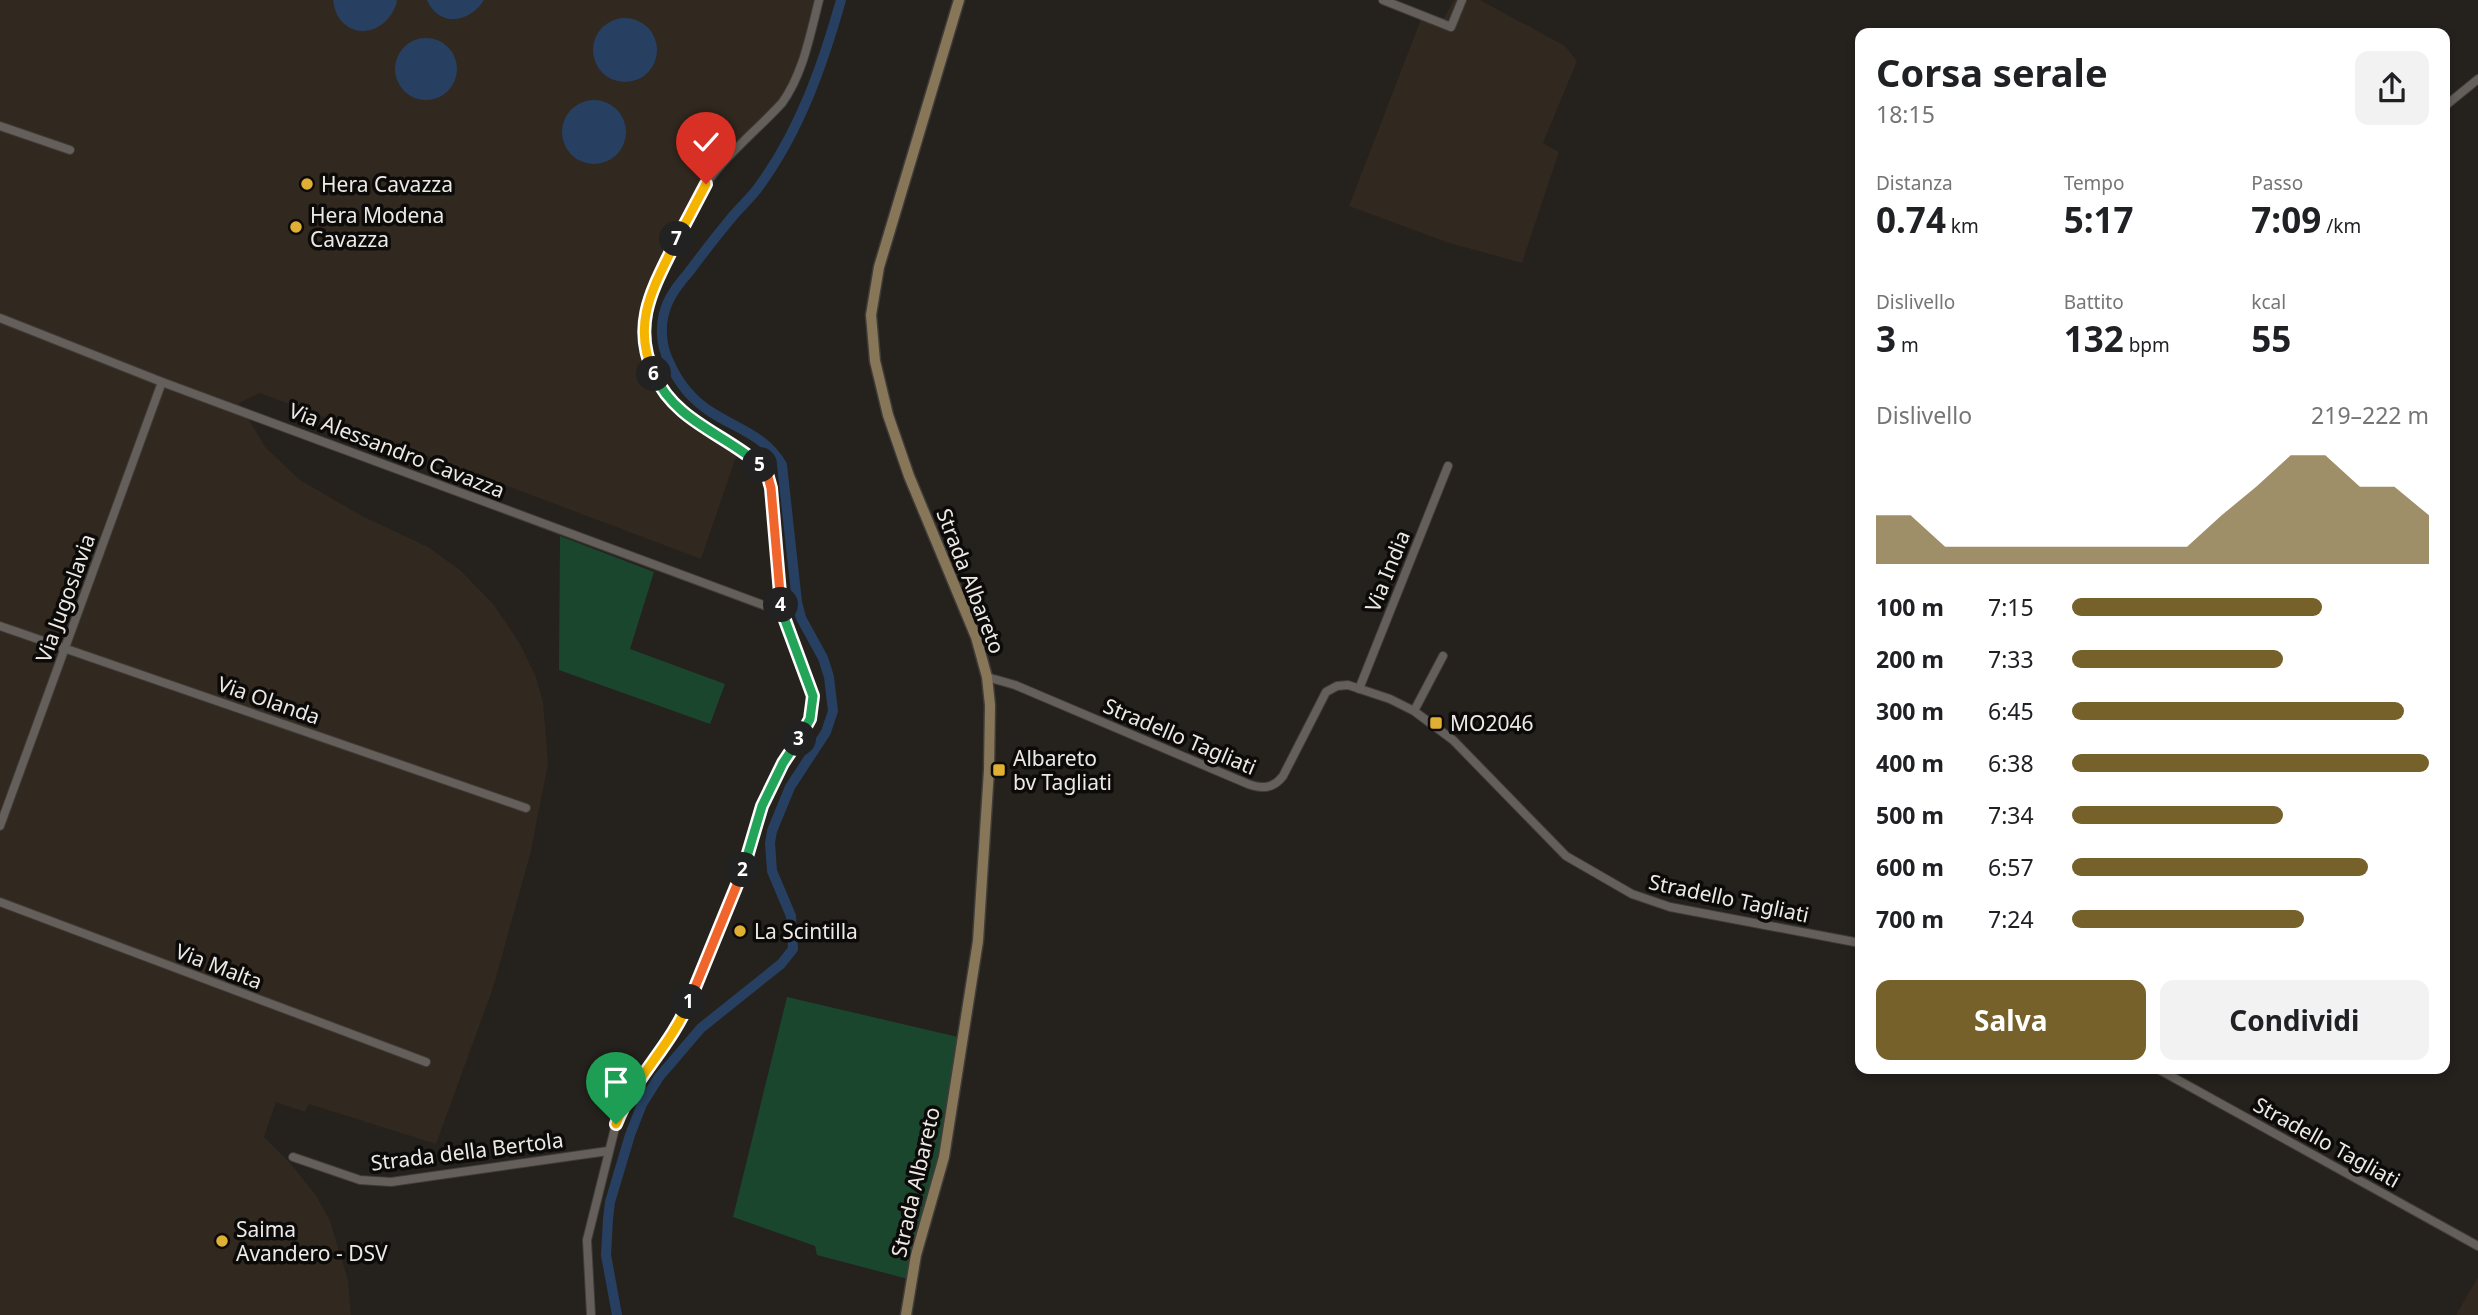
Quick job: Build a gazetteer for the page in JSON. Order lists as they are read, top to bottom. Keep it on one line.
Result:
{"streets":{"street":["Via Alessandro Cavazza","Via India","Strada Albareto","Via Jugoslavia","Via Olanda","Stradello Tagliati","Via Malta","Strada della Bertola"]},"crossings":[["Via Alessandro Cavazza","Via Jugoslavia"],["Via India","Stradello Tagliati"],["Strada Albareto","Stradello Tagliati"],["Via Jugoslavia","Via Olanda"]],"places":{"other":["Hera Cavazza","Hera Modena Cavazza","La Scintilla","Saima Avandero - DSV"],"transit":["MO2046","Albareto bv Tagliati"]},"page":{"heading":["Corsa serale","18:15"],"stats":[["Distanza","0.74 km"],["Tempo","5:17"],["Passo","7:09 /km"],["Dislivello","3 m"],["Battito","132 bpm"],["kcal","55"]],"pins":["7","6","5","4","3","2","1"],"chart":["Dislivello","219–222 m"],"list":[{"name":"100 m","note":"7:15"},{"name":"200 m","note":"7:33"},{"name":"300 m","note":"6:45"},{"name":"400 m","note":"6:38"},{"name":"500 m","note":"7:34"},{"name":"600 m","note":"6:57"},{"name":"700 m","note":"7:24"}],"buttons":["Salva","Condividi"]}}
